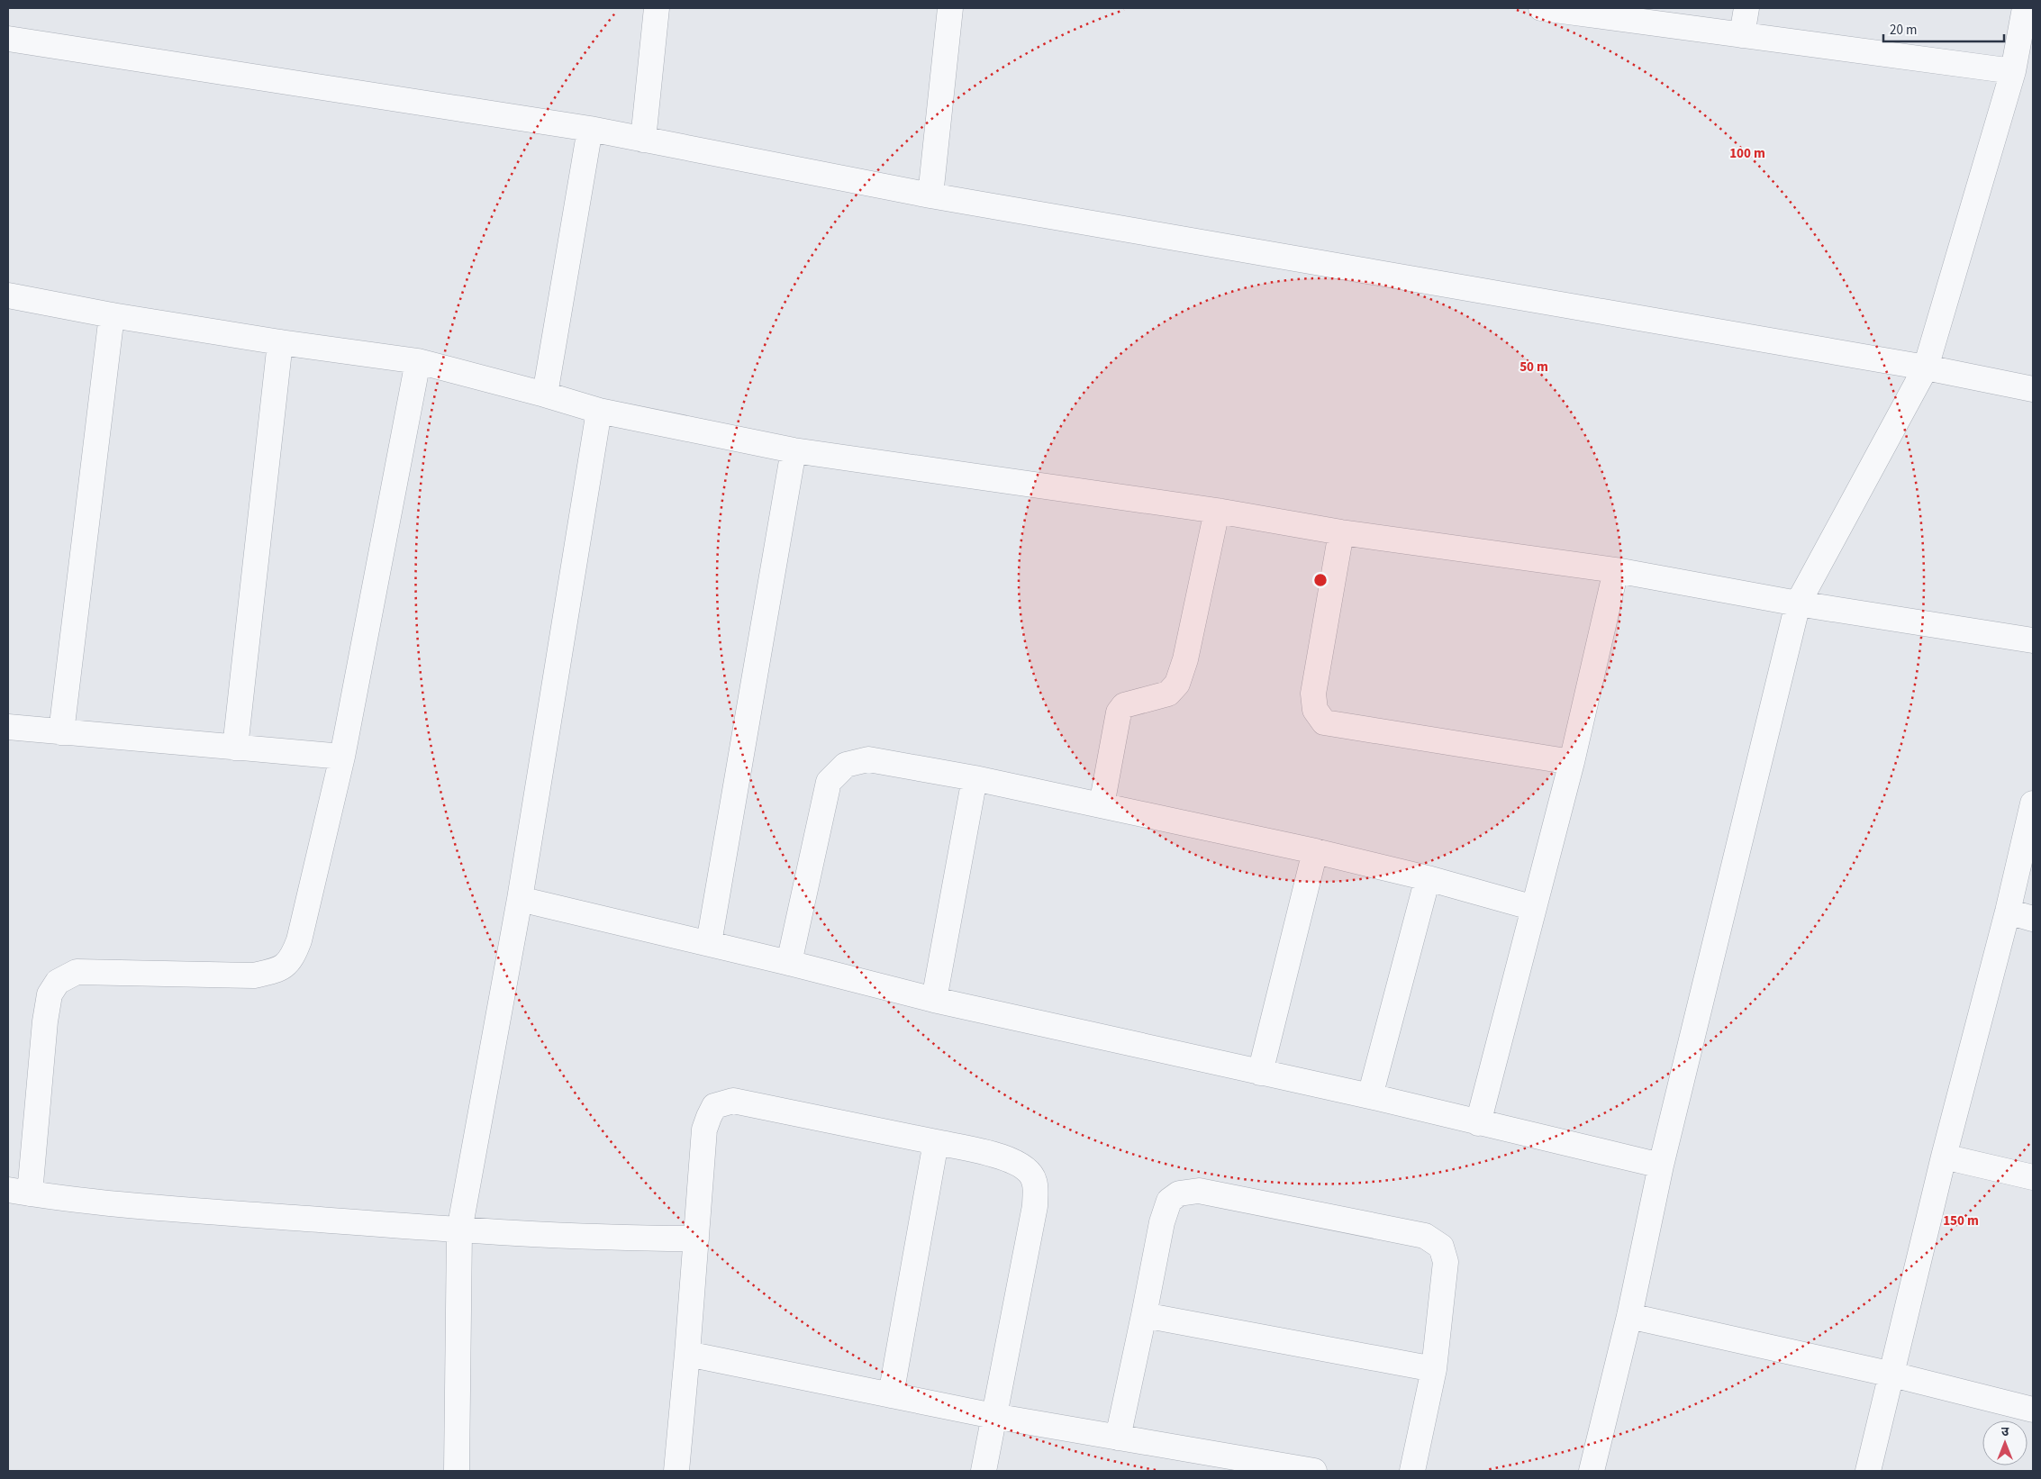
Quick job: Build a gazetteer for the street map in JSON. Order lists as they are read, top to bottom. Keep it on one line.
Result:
{"scale_bar":"20 m","north":"top","rings":["100 m","50 m","150 m"]}
